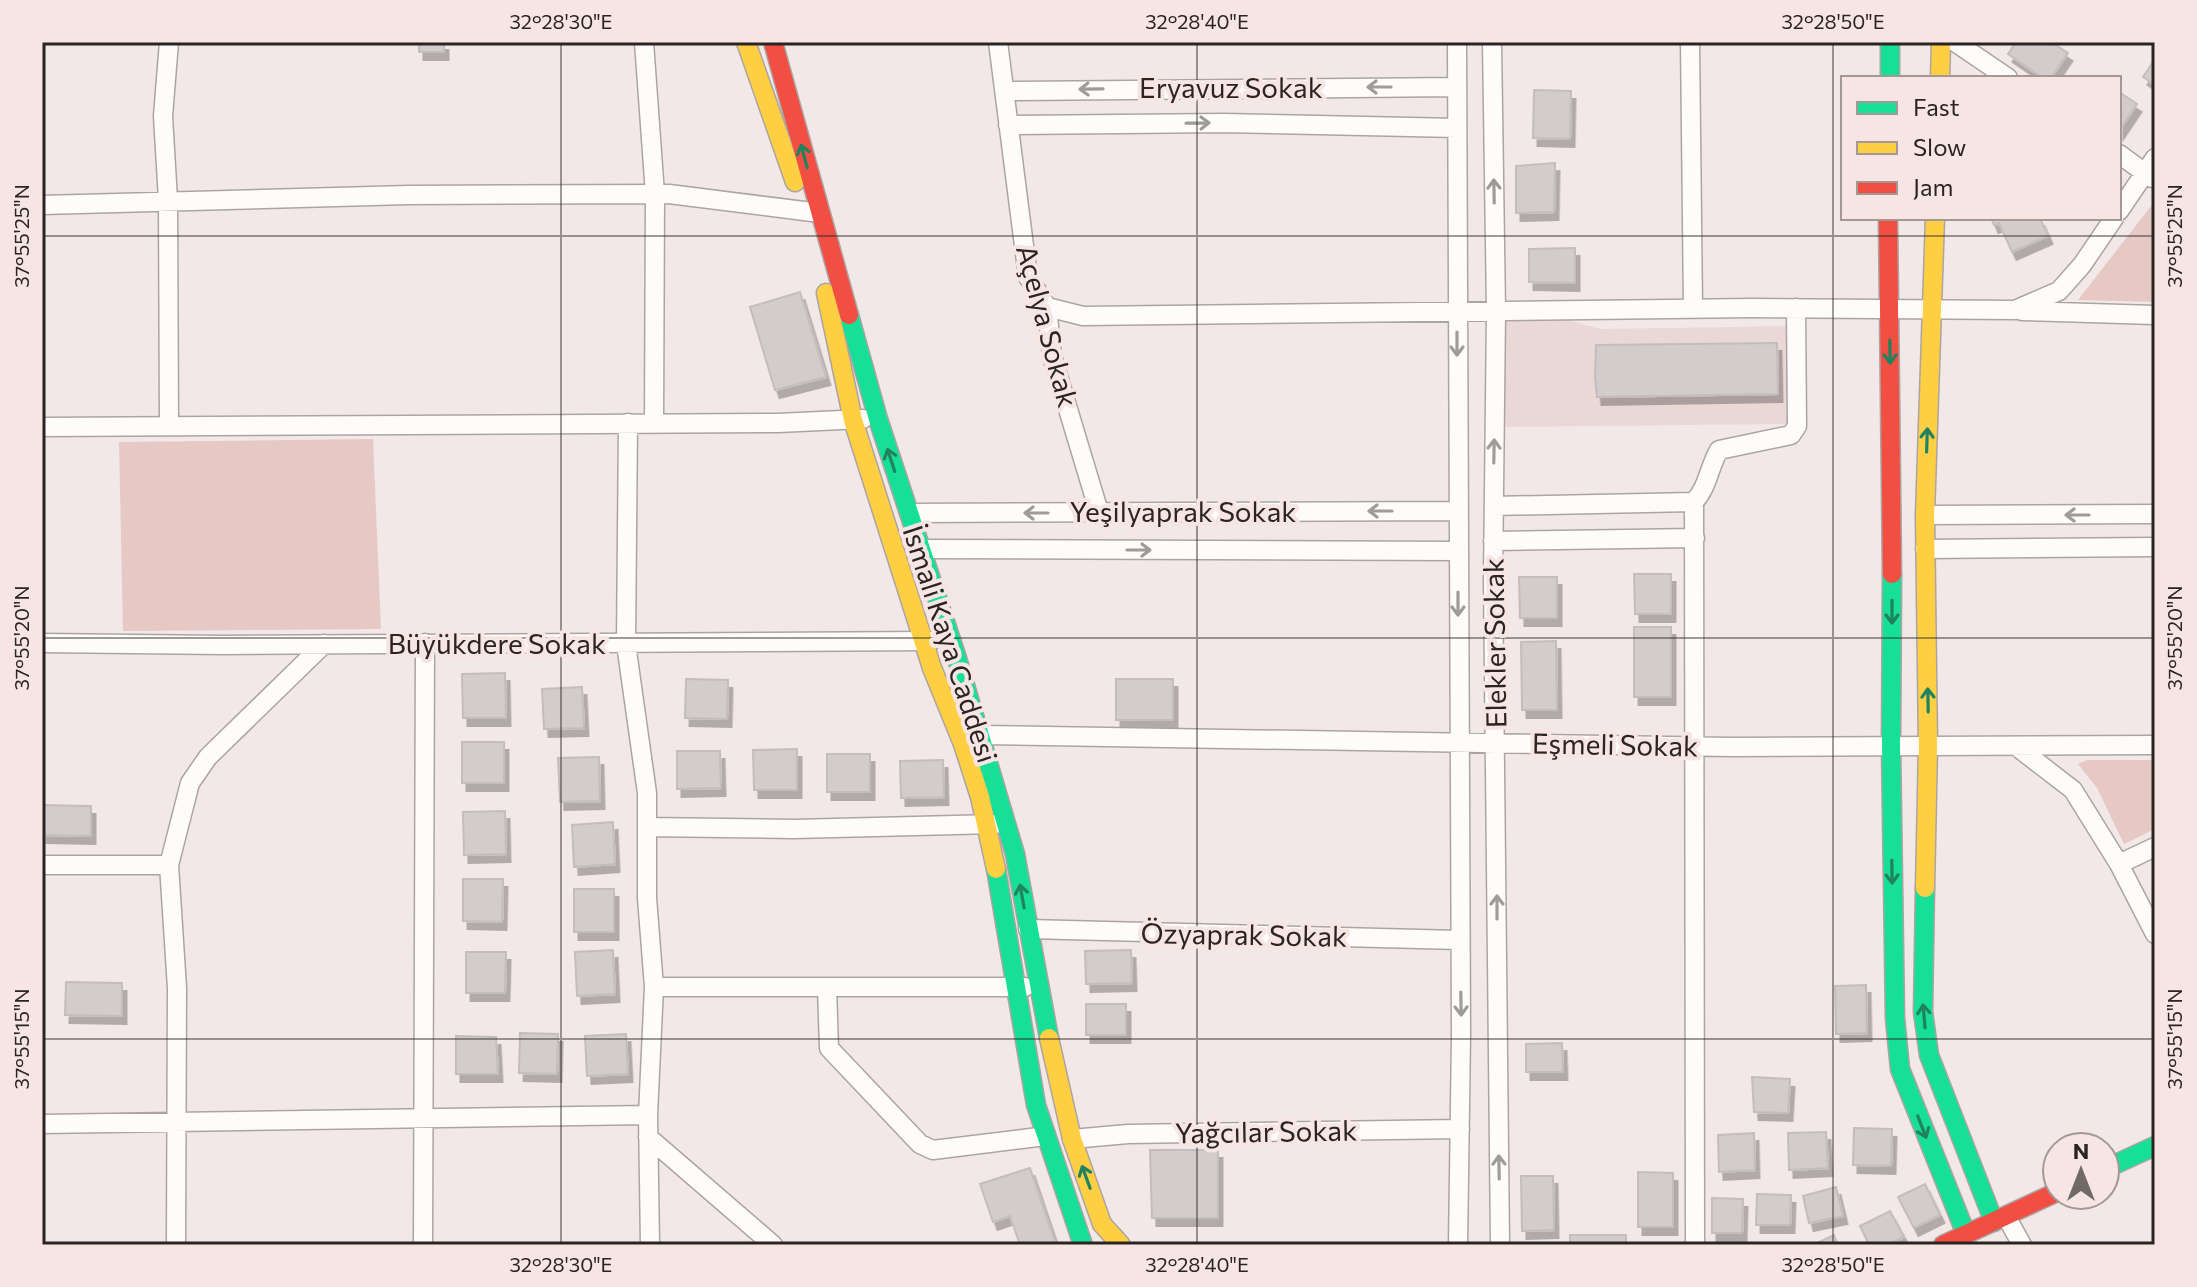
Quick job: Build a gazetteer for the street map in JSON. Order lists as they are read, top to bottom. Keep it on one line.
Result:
{"streets":{"street":["Eryavuz Sokak","Açelya Sokak","Yeşilyaprak Sokak","Elekler Sokak","Büyükdere Sokak","İsmali Kaya Caddesi","Eşmeli Sokak","Özyaprak Sokak","Yağcılar Sokak"]},"crossings":[["Eryavuz Sokak","Açelya Sokak"],["Eryavuz Sokak","Elekler Sokak"],["Açelya Sokak","Yeşilyaprak Sokak"],["Yeşilyaprak Sokak","Elekler Sokak"],["Yeşilyaprak Sokak","İsmali Kaya Caddesi"],["Elekler Sokak","Eşmeli Sokak"],["Elekler Sokak","Özyaprak Sokak"],["Elekler Sokak","Yağcılar Sokak"],["Büyükdere Sokak","İsmali Kaya Caddesi"],["İsmali Kaya Caddesi","Eşmeli Sokak"],["İsmali Kaya Caddesi","Özyaprak Sokak"],["İsmali Kaya Caddesi","Yağcılar Sokak"]],"legend":["Fast","Slow","Jam"],"north":"top","coordinates":["32°28'30\"E","32°28'40\"E","32°28'50\"E","37°55'25\"N","37°55'20\"N","37°55'15\"N"]}
